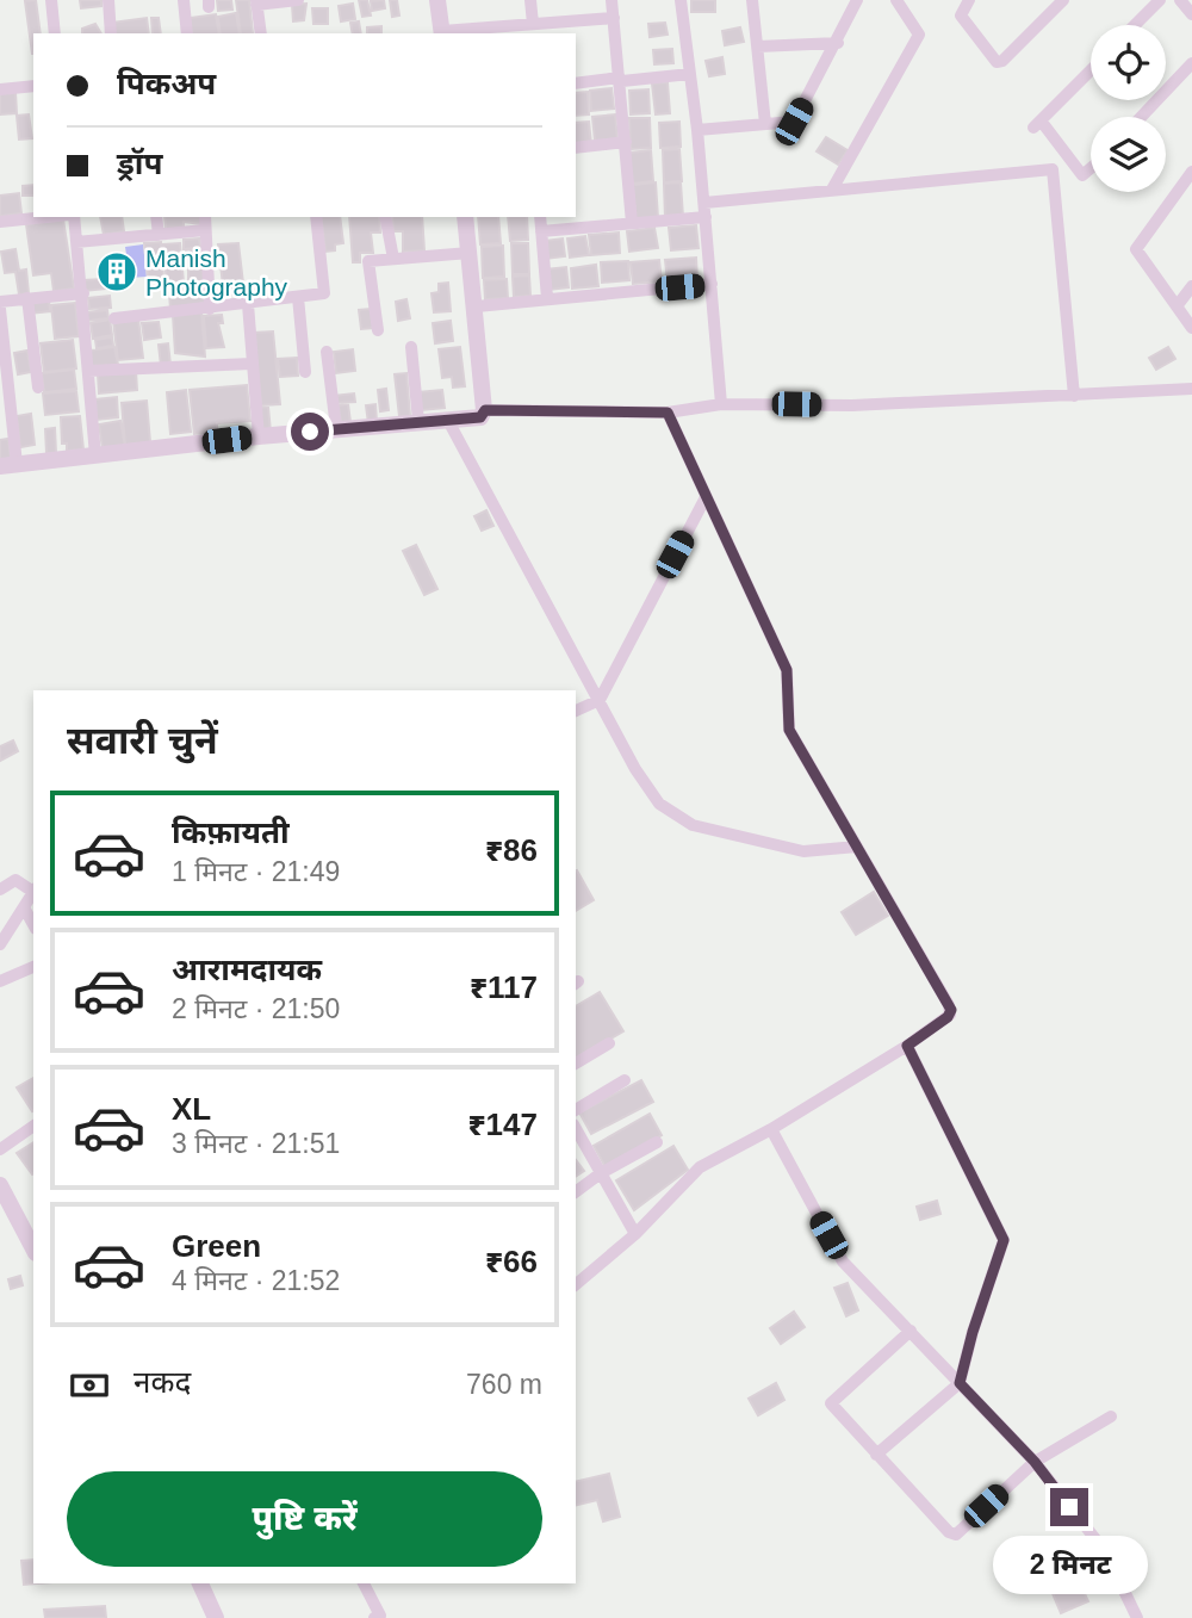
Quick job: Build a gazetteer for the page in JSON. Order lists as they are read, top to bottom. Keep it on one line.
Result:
{"places":{"building":["Manish Photography"]},"page":{"banner":["पिकअप","ड्रॉप"],"heading":"सवारी चुनें","list":[{"name":"किफ़ायती","note":"1 मिनट · 21:49","value":"₹86"},{"name":"आरामदायक","note":"2 मिनट · 21:50","value":"₹117"},{"name":"XL","note":"3 मिनट · 21:51","value":"₹147"},{"name":"Green","note":"4 मिनट · 21:52","value":"₹66"}],"pay":["नकद","760 m"],"buttons":"पुष्टि करें","bubble":"2 मिनट"}}
